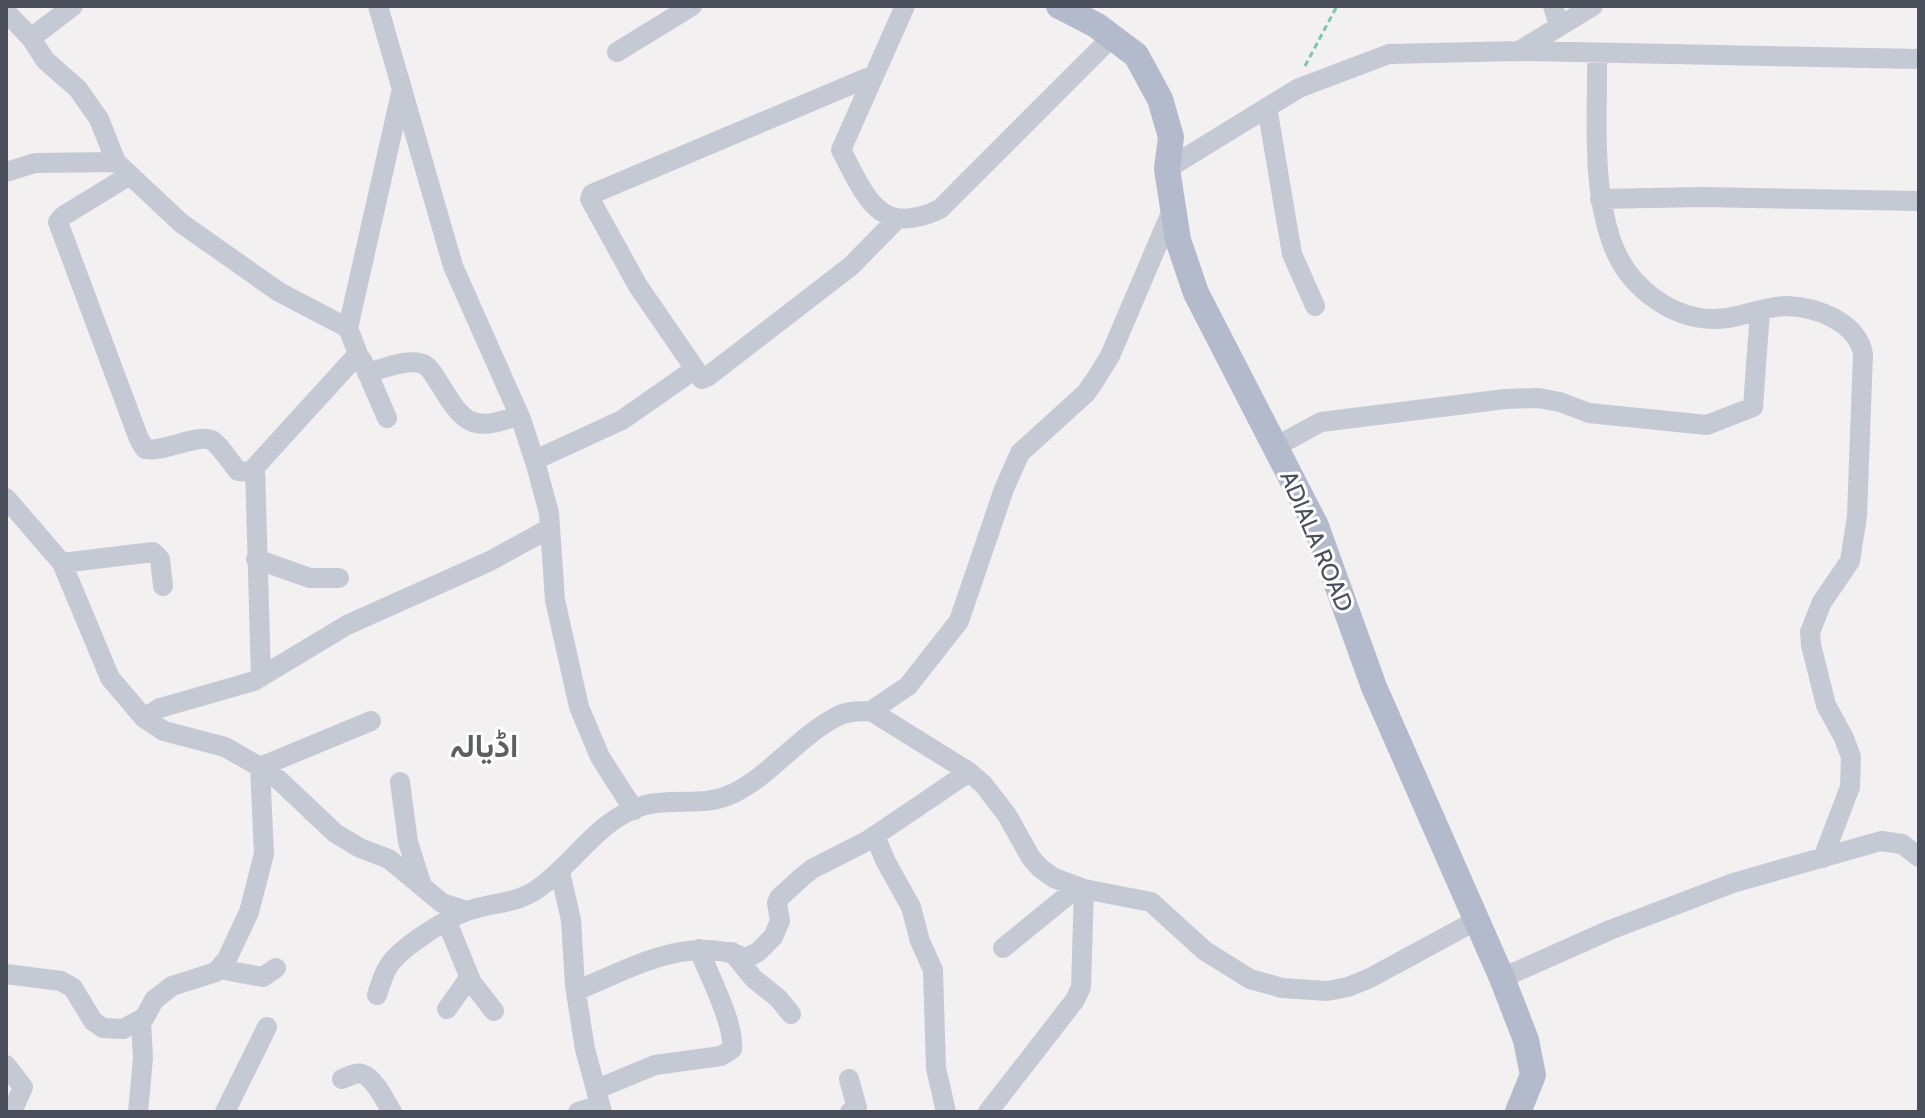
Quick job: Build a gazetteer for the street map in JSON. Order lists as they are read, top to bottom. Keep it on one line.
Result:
{"streets":{"main road":["ADIALA ROAD"]},"districts":["اڈیالہ"]}
